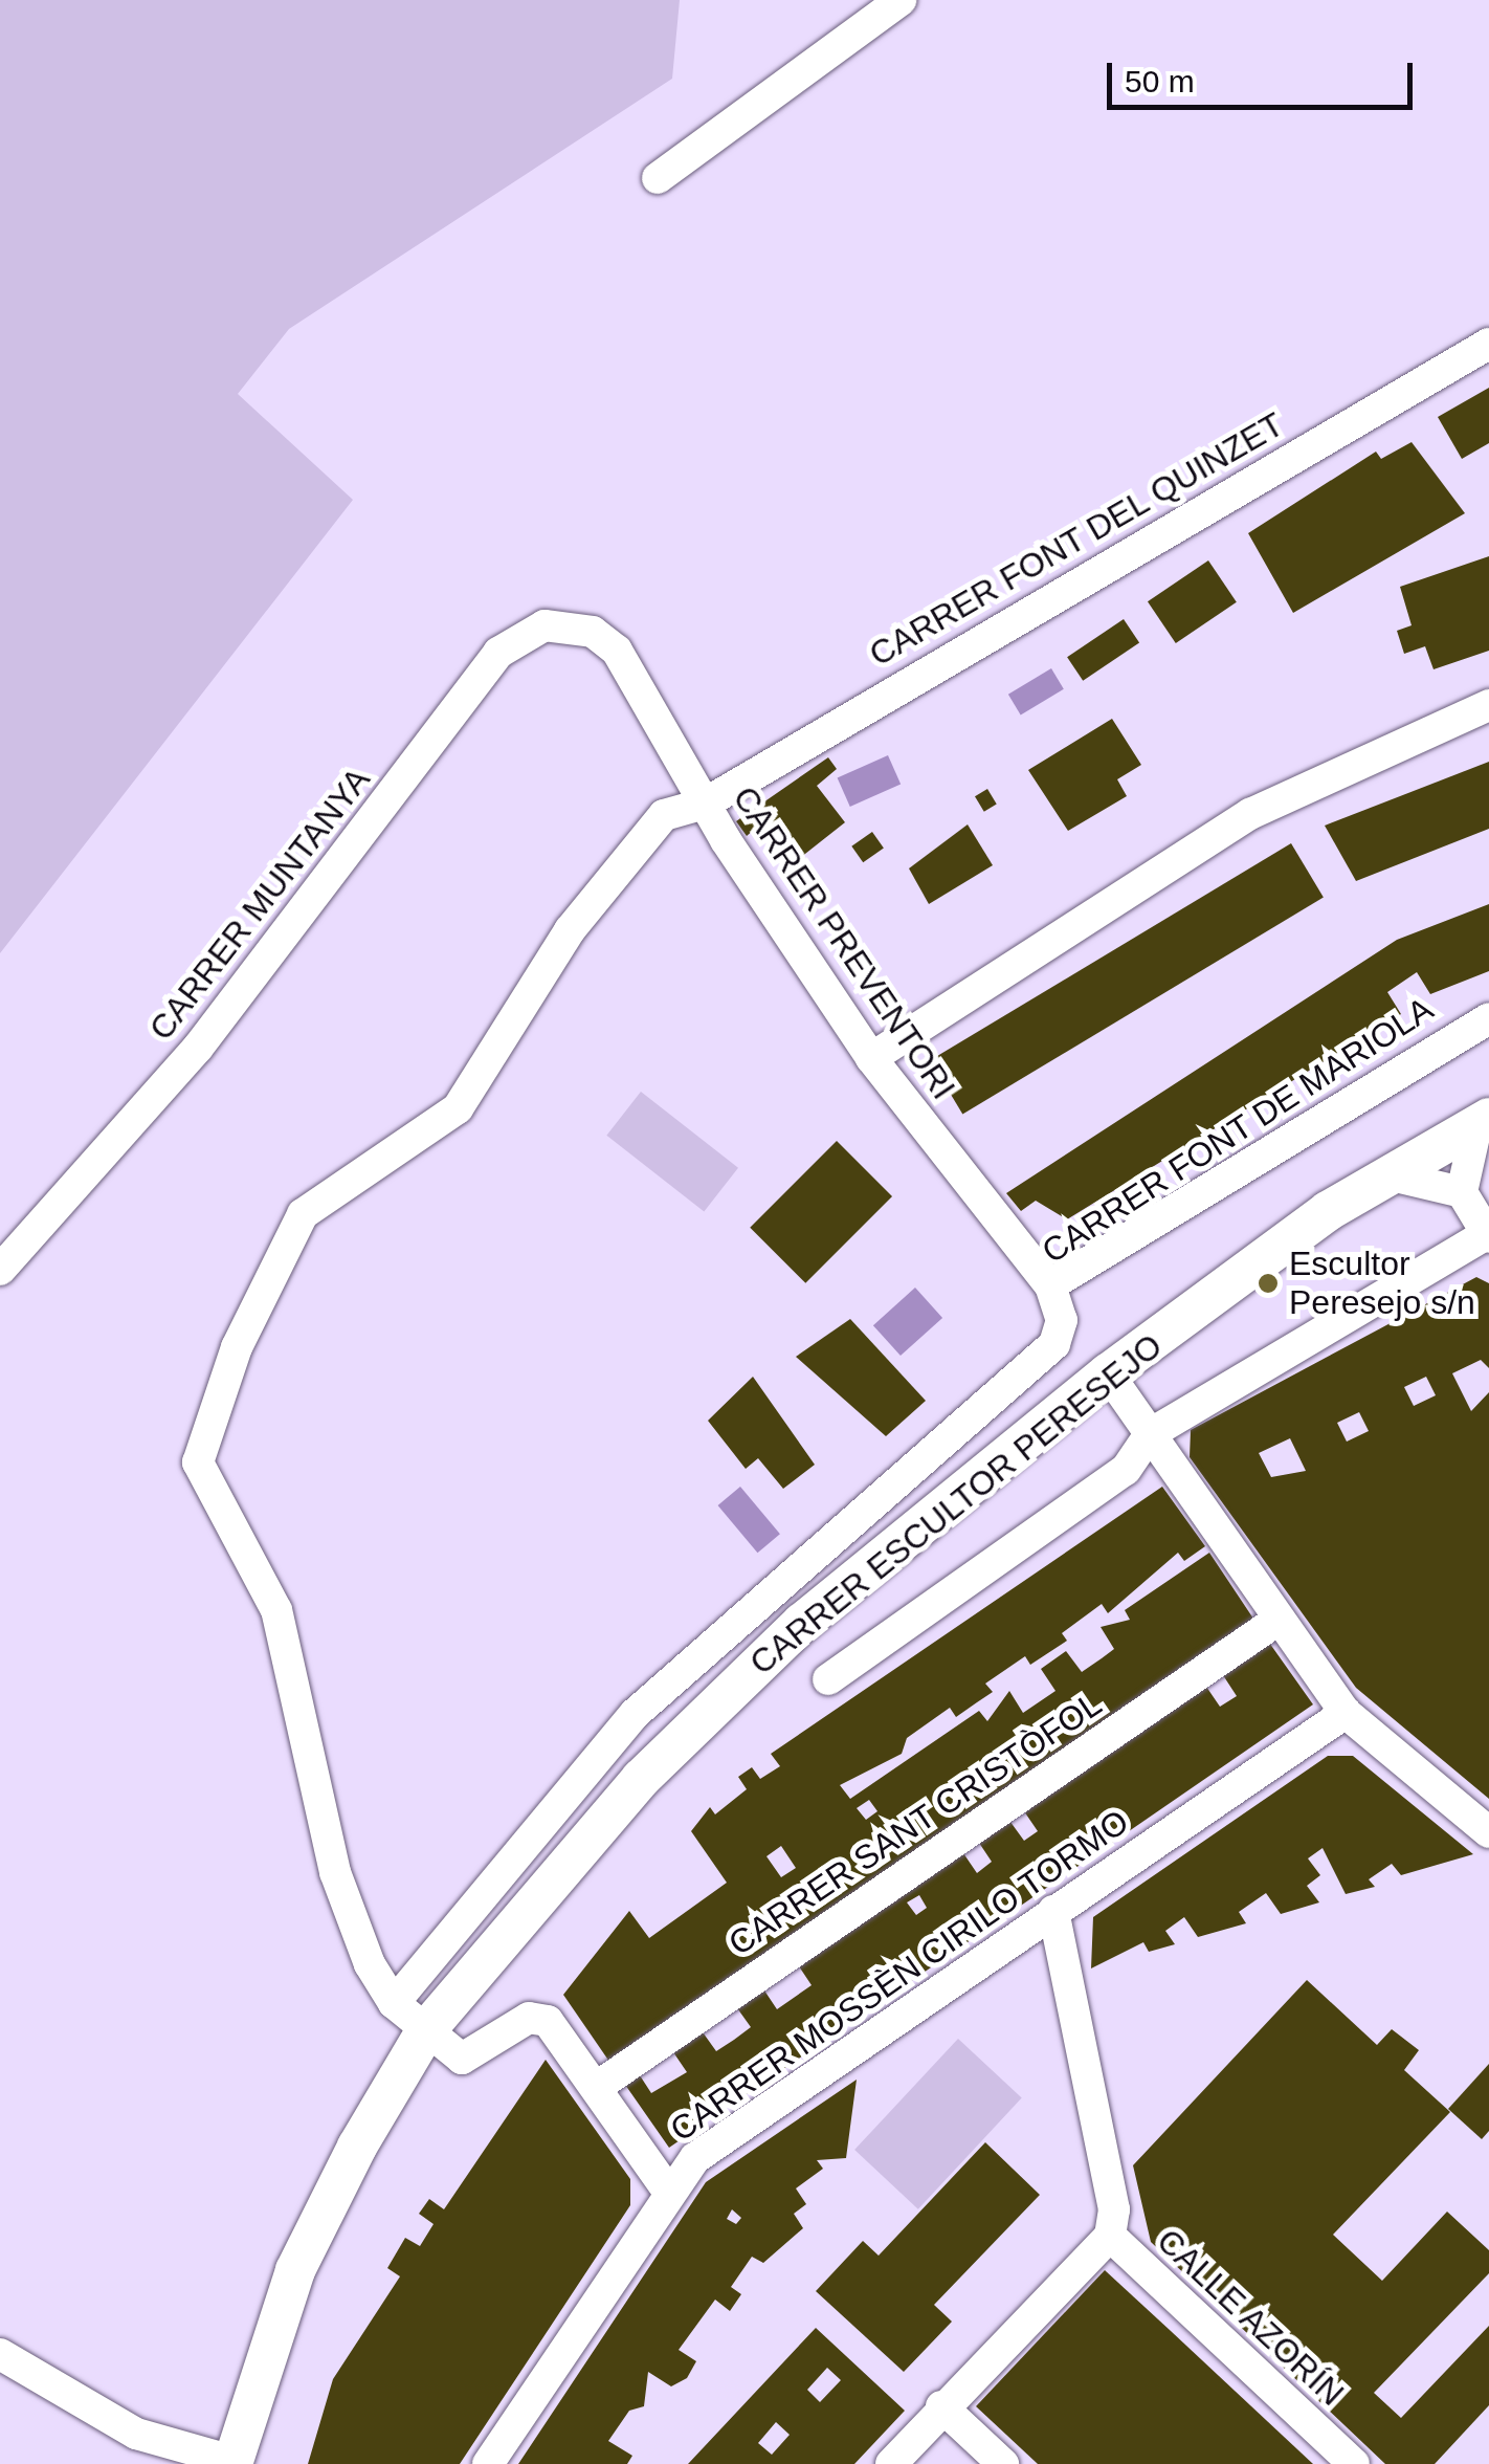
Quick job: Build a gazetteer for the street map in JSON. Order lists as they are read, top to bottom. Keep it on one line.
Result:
{"streets":{"street":["CARRER FONT DEL QUINZET","CARRER MUNTANYA","CARRER PREVENTORI","CARRER FONT DE MARIOLA","CARRER ESCULTOR PERESEJO","CARRER SANT CRISTÒFOL","CARRER MOSSÈN CIRILO TORMO","CALLE AZORÍN"]},"crossings":[["CARRER FONT DEL QUINZET","CARRER PREVENTORI"],["CARRER FONT DEL QUINZET","CARRER ESCULTOR PERESEJO"],["CARRER MUNTANYA","CARRER PREVENTORI"],["CARRER PREVENTORI","CARRER FONT DE MARIOLA"],["CARRER FONT DE MARIOLA","CARRER ESCULTOR PERESEJO"],["CARRER MOSSÈN CIRILO TORMO","CALLE AZORÍN"]],"places":["Escultor Peresejo s/n"],"scale_bar":"50 m"}
